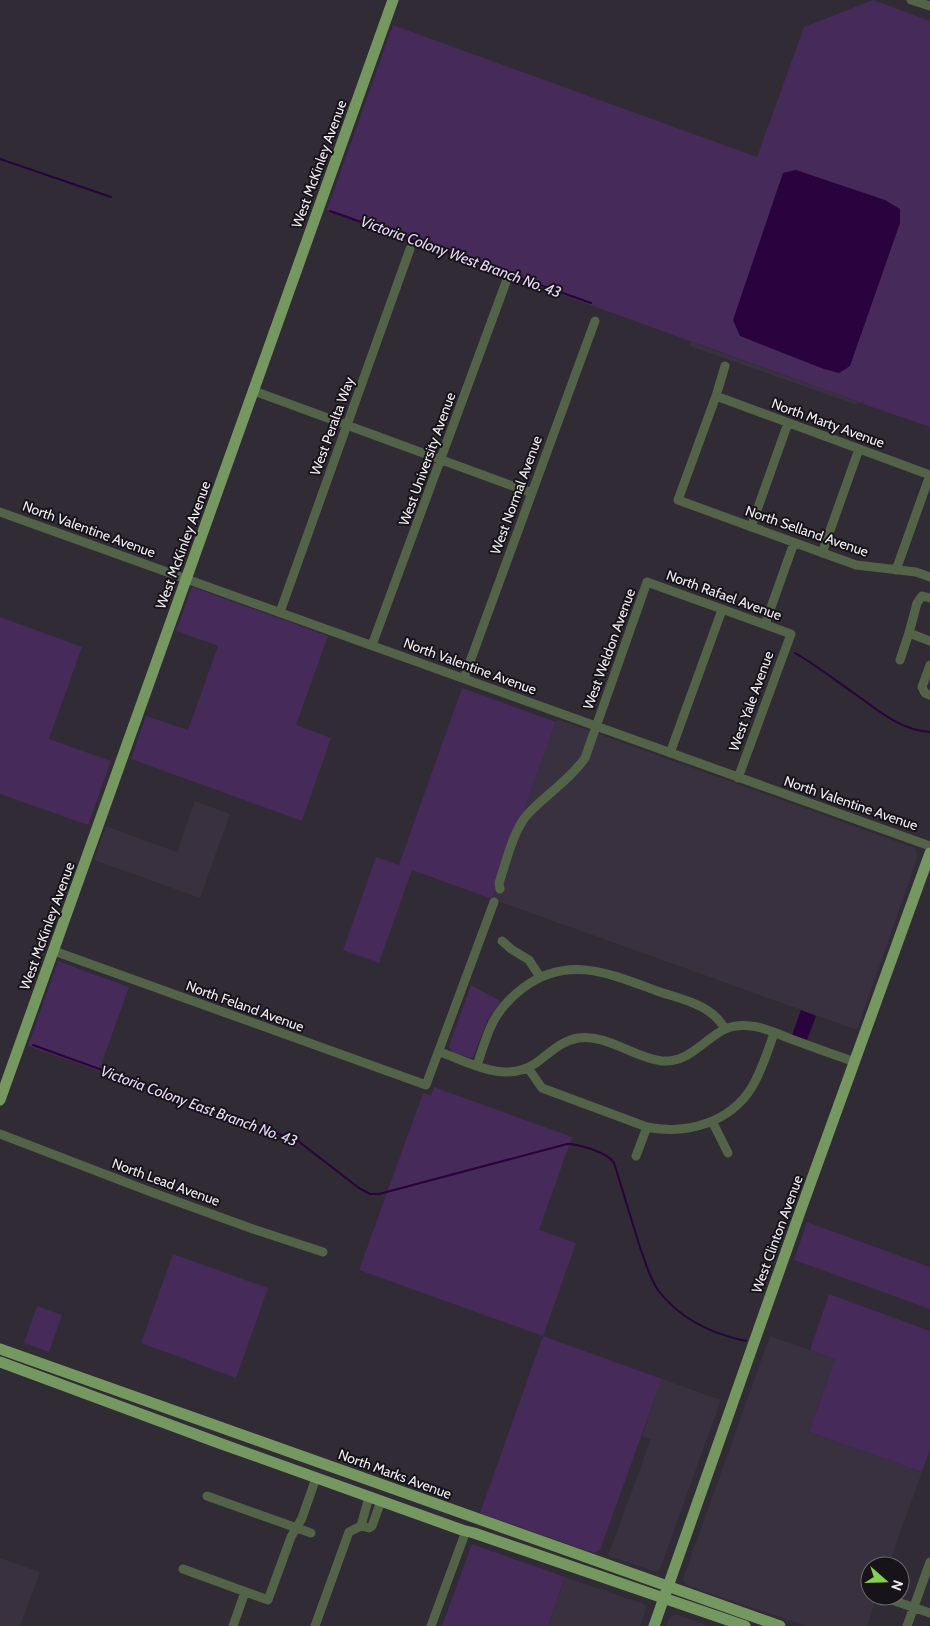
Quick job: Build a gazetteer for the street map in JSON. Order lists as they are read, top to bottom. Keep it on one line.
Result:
{"streets":{"main road":["West McKinley Avenue","West Clinton Avenue","North Marks Avenue"],"street":["North Marty Avenue","West Peralta Way","West University Avenue","West Normal Avenue","North Valentine Avenue","North Selland Avenue","North Rafael Avenue","West Weldon Avenue","West Yale Avenue","North Feland Avenue","North Lead Avenue"]},"crossings":[["West McKinley Avenue","North Valentine Avenue"],["West McKinley Avenue","North Feland Avenue"],["North Marty Avenue","North Selland Avenue"],["West Peralta Way","North Valentine Avenue"],["West University Avenue","North Valentine Avenue"],["West Normal Avenue","North Valentine Avenue"],["North Valentine Avenue","West Weldon Avenue"],["North Valentine Avenue","West Yale Avenue"],["North Rafael Avenue","West Weldon Avenue"],["North Rafael Avenue","West Yale Avenue"],["West Clinton Avenue","North Marks Avenue"]],"water":["Victoria Colony West Branch No. 43","Victoria Colony East Branch No. 43"],"north":"right"}
